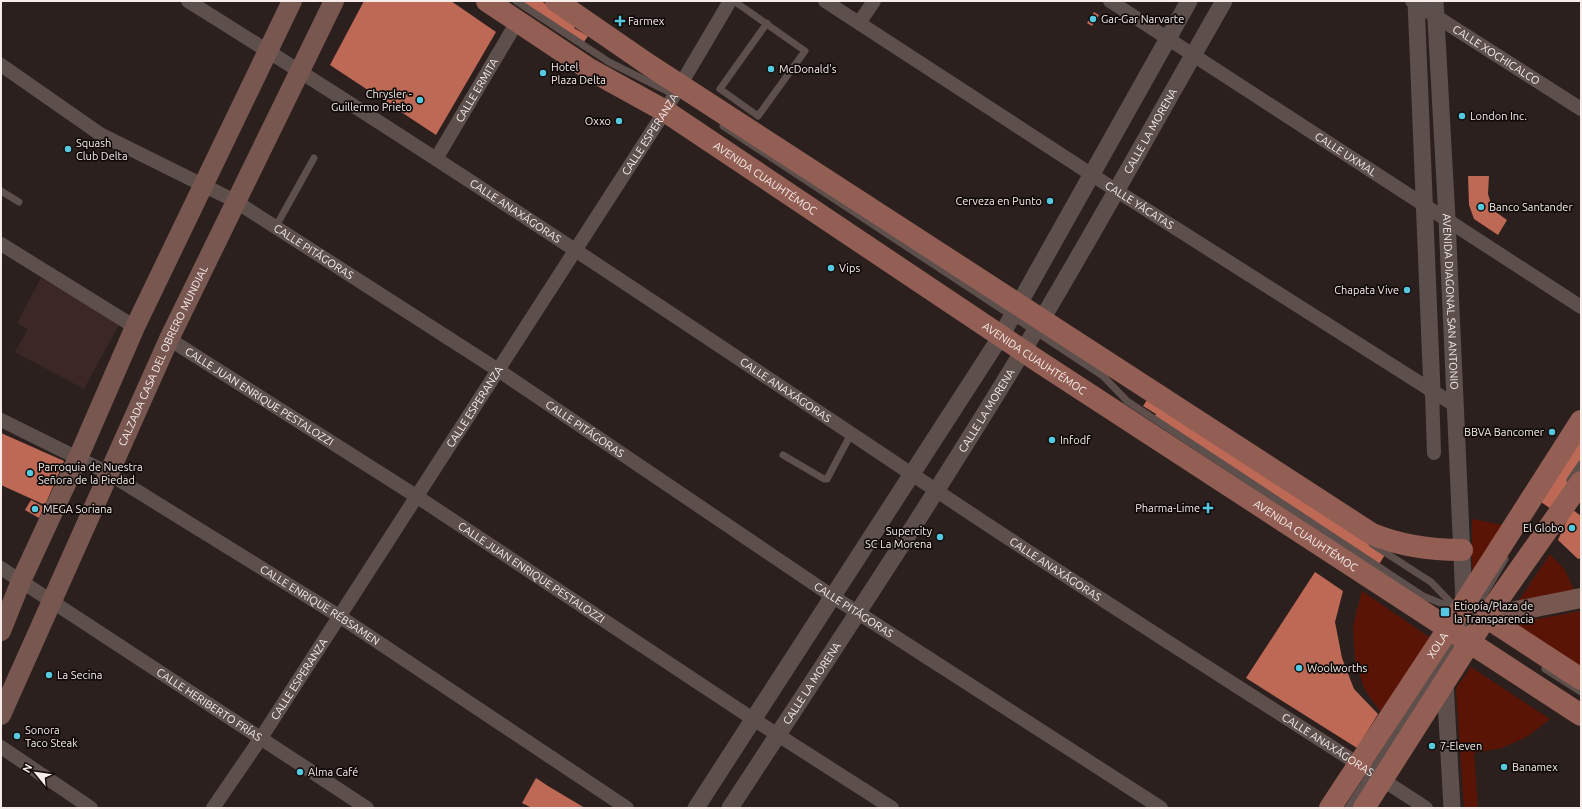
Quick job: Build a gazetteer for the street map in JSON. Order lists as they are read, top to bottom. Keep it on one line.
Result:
{"streets":{"main road":["AVENIDA CUAUHTÉMOC","CALZADA CASA DEL OBRERO MUNDIAL","XOLA"],"street":["CALLE XOCHICALCO","CALLE ERMITA","CALLE LA MORENA","CALLE ESPERANZA","CALLE UXMAL","CALLE YÁCATAS","CALLE ANAXÁGORAS","CALLE PITÁGORAS","AVENIDA DIAGONAL SAN ANTONIO","CALLE JUAN ENRIQUE PESTALOZZI","CALLE ENRIQUE RÉBSAMEN","CALLE HERIBERTO FRÍAS"]},"crossings":[["CALLE XOCHICALCO","AVENIDA DIAGONAL SAN ANTONIO"],["CALLE ERMITA","AVENIDA CUAUHTÉMOC"],["CALLE ERMITA","CALLE ANAXÁGORAS"],["CALLE LA MORENA","CALLE UXMAL"],["CALLE LA MORENA","AVENIDA CUAUHTÉMOC"],["CALLE LA MORENA","CALLE YÁCATAS"],["CALLE LA MORENA","CALLE ANAXÁGORAS"],["CALLE LA MORENA","CALLE PITÁGORAS"],["CALLE LA MORENA","CALLE JUAN ENRIQUE PESTALOZZI"],["CALLE ESPERANZA","AVENIDA CUAUHTÉMOC"],["CALLE ESPERANZA","CALLE ANAXÁGORAS"],["CALLE ESPERANZA","CALLE PITÁGORAS"],["CALLE ESPERANZA","CALLE JUAN ENRIQUE PESTALOZZI"],["CALLE ESPERANZA","CALLE ENRIQUE RÉBSAMEN"],["CALLE ESPERANZA","CALLE HERIBERTO FRÍAS"],["CALLE UXMAL","AVENIDA DIAGONAL SAN ANTONIO"],["AVENIDA CUAUHTÉMOC","AVENIDA DIAGONAL SAN ANTONIO"],["AVENIDA CUAUHTÉMOC","XOLA"],["CALLE YÁCATAS","AVENIDA DIAGONAL SAN ANTONIO"],["CALLE ANAXÁGORAS","CALZADA CASA DEL OBRERO MUNDIAL"],["CALLE ANAXÁGORAS","XOLA"],["CALLE PITÁGORAS","CALZADA CASA DEL OBRERO MUNDIAL"],["AVENIDA DIAGONAL SAN ANTONIO","XOLA"],["CALZADA CASA DEL OBRERO MUNDIAL","CALLE JUAN ENRIQUE PESTALOZZI"],["CALZADA CASA DEL OBRERO MUNDIAL","CALLE ENRIQUE RÉBSAMEN"],["CALZADA CASA DEL OBRERO MUNDIAL","CALLE HERIBERTO FRÍAS"]],"places":{"other":["Gar-Gar Narvarte","McDonald's","Hotel Plaza Delta","Chrysler - Guillermo Prieto","London Inc.","Oxxo","Squash Club Delta","Cerveza en Punto","Banco Santander","Vips","Chapata Vive","BBVA Bancomer","Infodf","Parroquia de Nuestra Señora de la Piedad","MEGA Soriana","El Globo","Supercity SC La Morena","Woolworths","La Secina","Sonora Taco Steak","7-Eleven","Banamex","Alma Café"],"health":["Farmex","Pharma-Lime"],"transit":["Etiopía/Plaza de la Transparencia"]},"north":"top left"}
